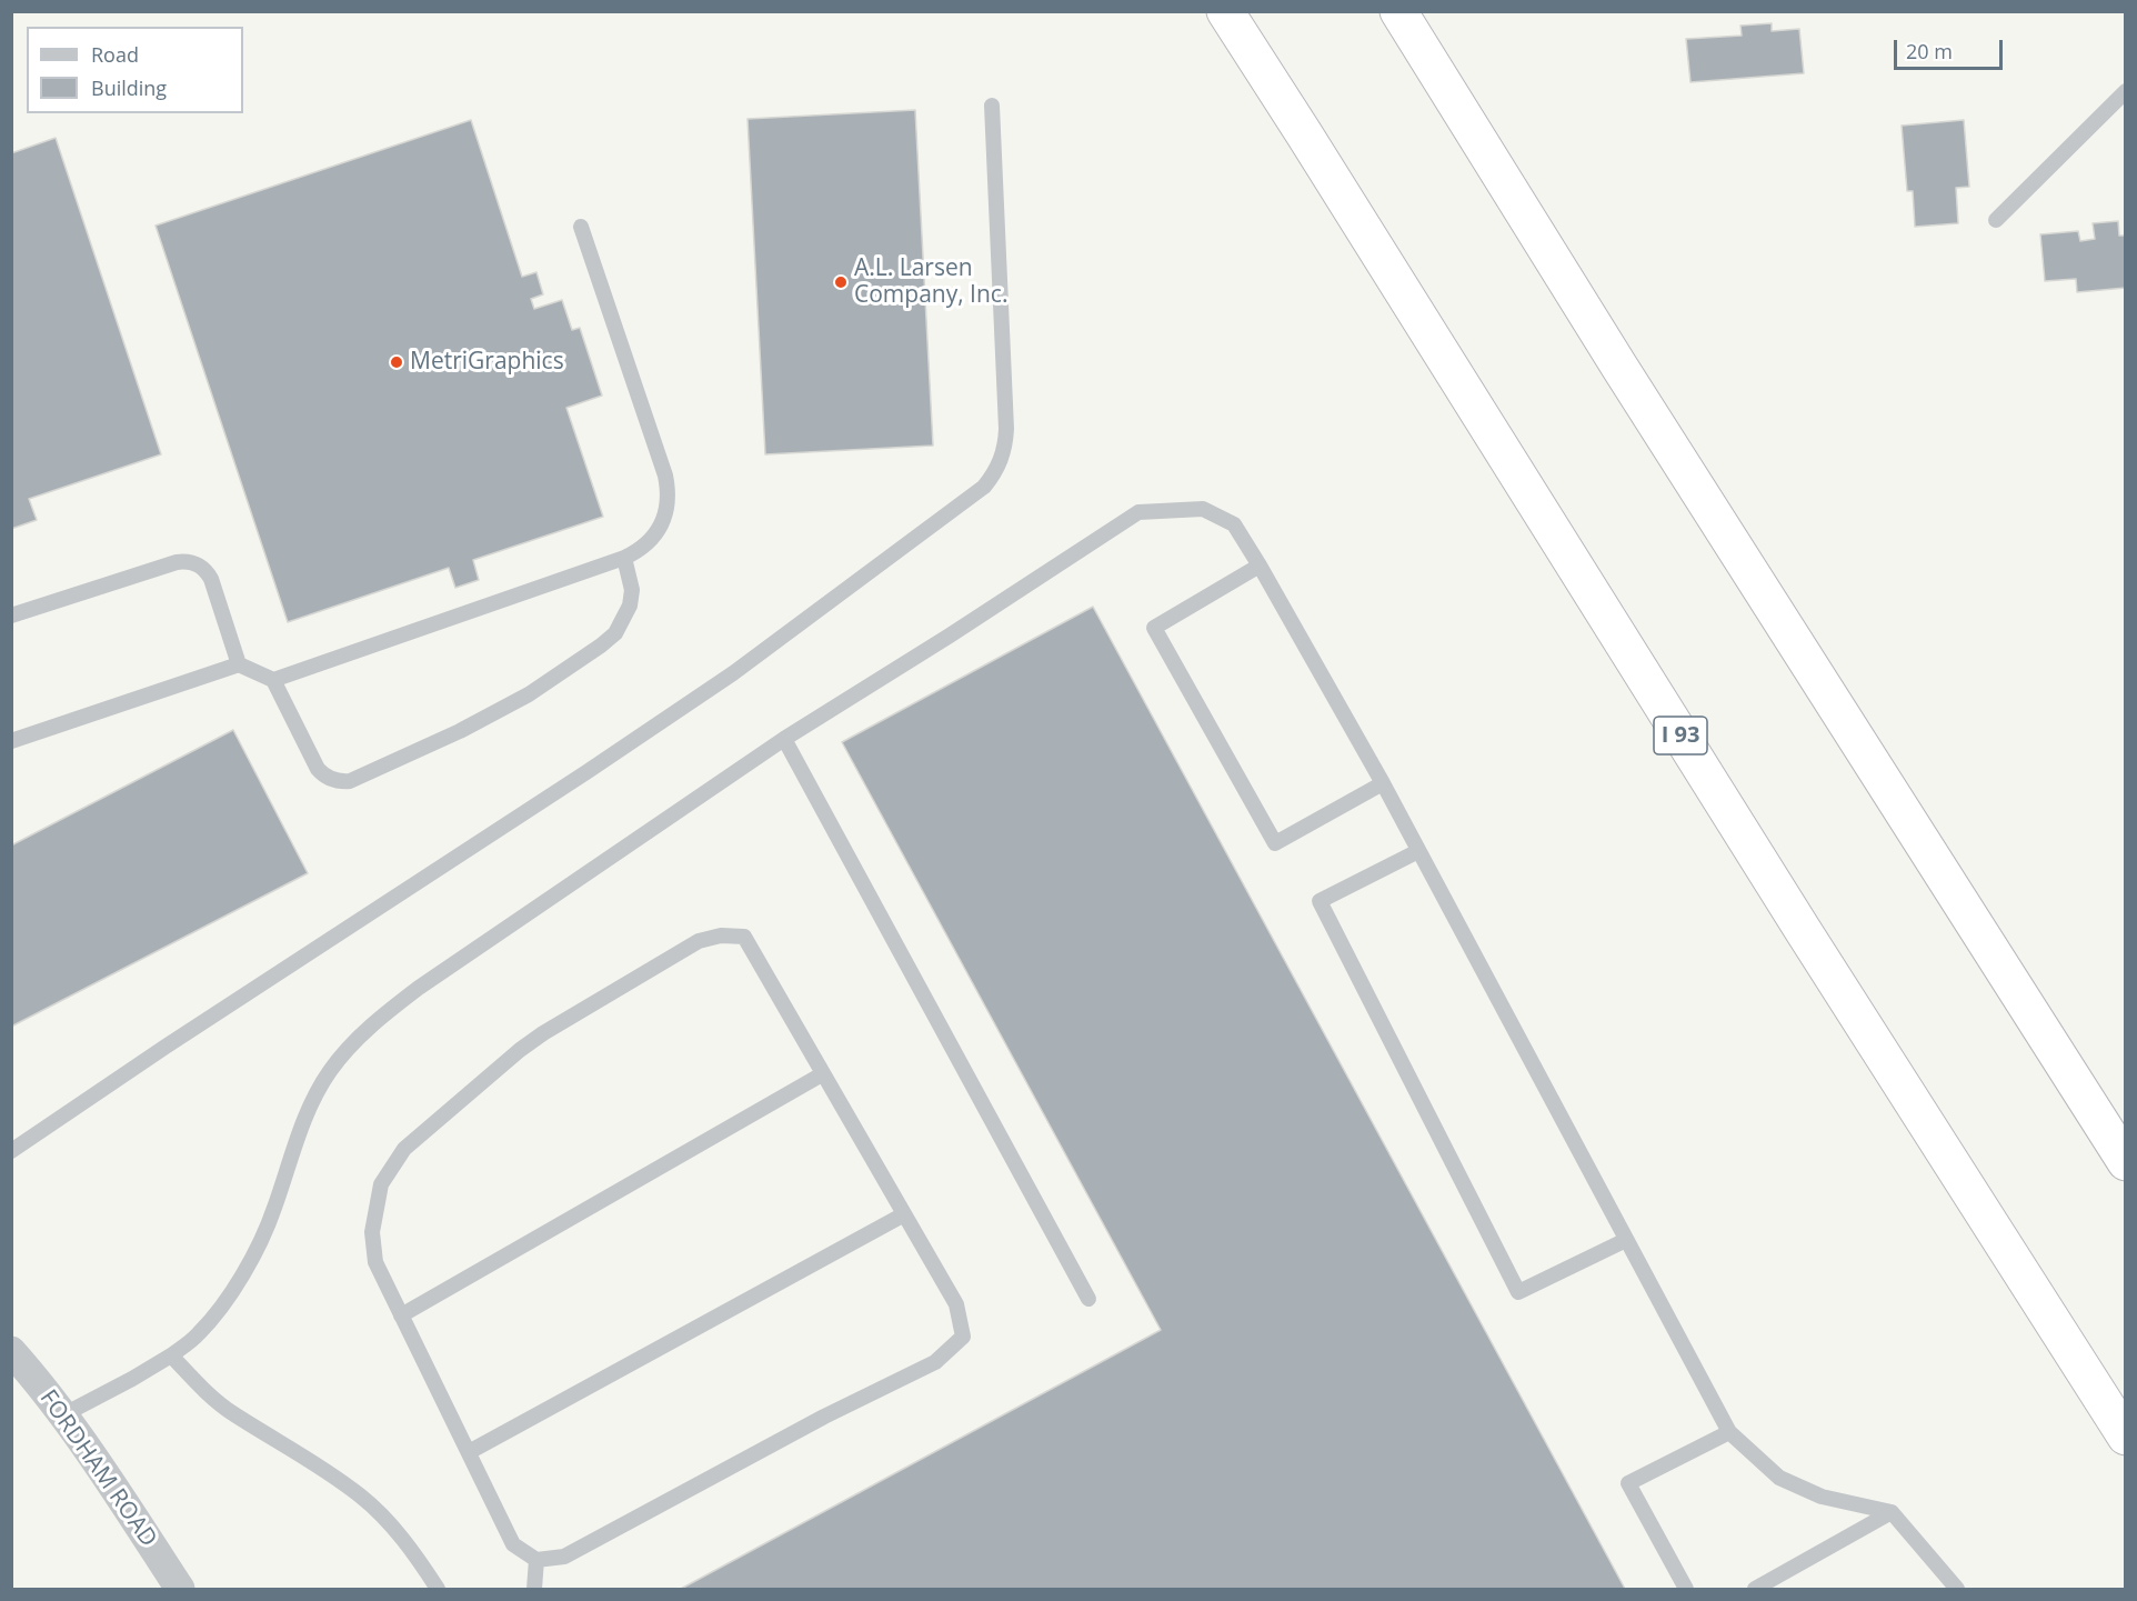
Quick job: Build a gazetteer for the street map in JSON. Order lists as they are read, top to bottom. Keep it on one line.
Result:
{"streets":{"highway":["I 93"],"street":["FORDHAM ROAD"]},"places":["A.L. Larsen Company, Inc.","MetriGraphics"],"legend":["Road","Building"],"scale_bar":"20 m"}
